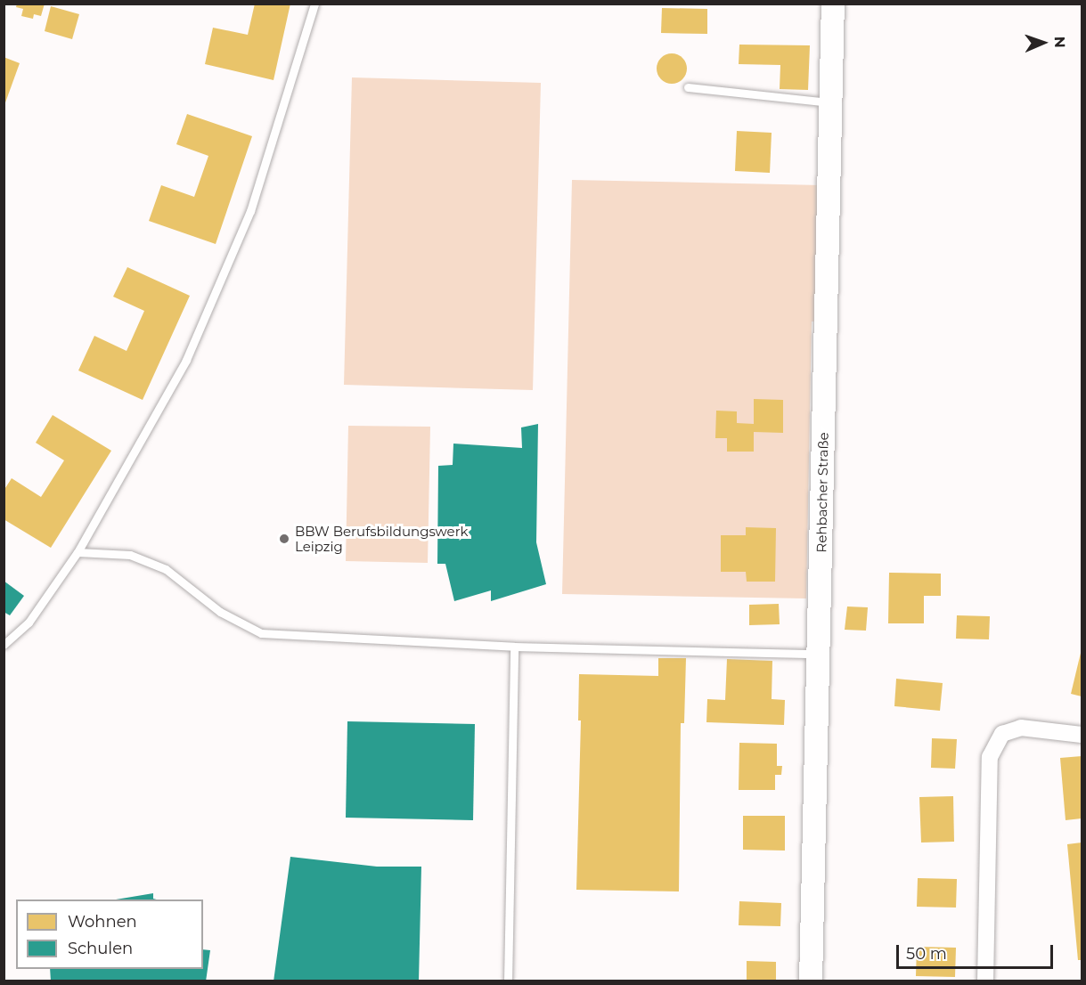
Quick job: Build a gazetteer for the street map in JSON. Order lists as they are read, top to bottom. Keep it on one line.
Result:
{"streets":{"street":["Rehbacher Straße"]},"places":["BBW Berufsbildungswerk Leipzig"],"legend":["Wohnen","Schulen"],"scale_bar":"50 m","north":"right"}
